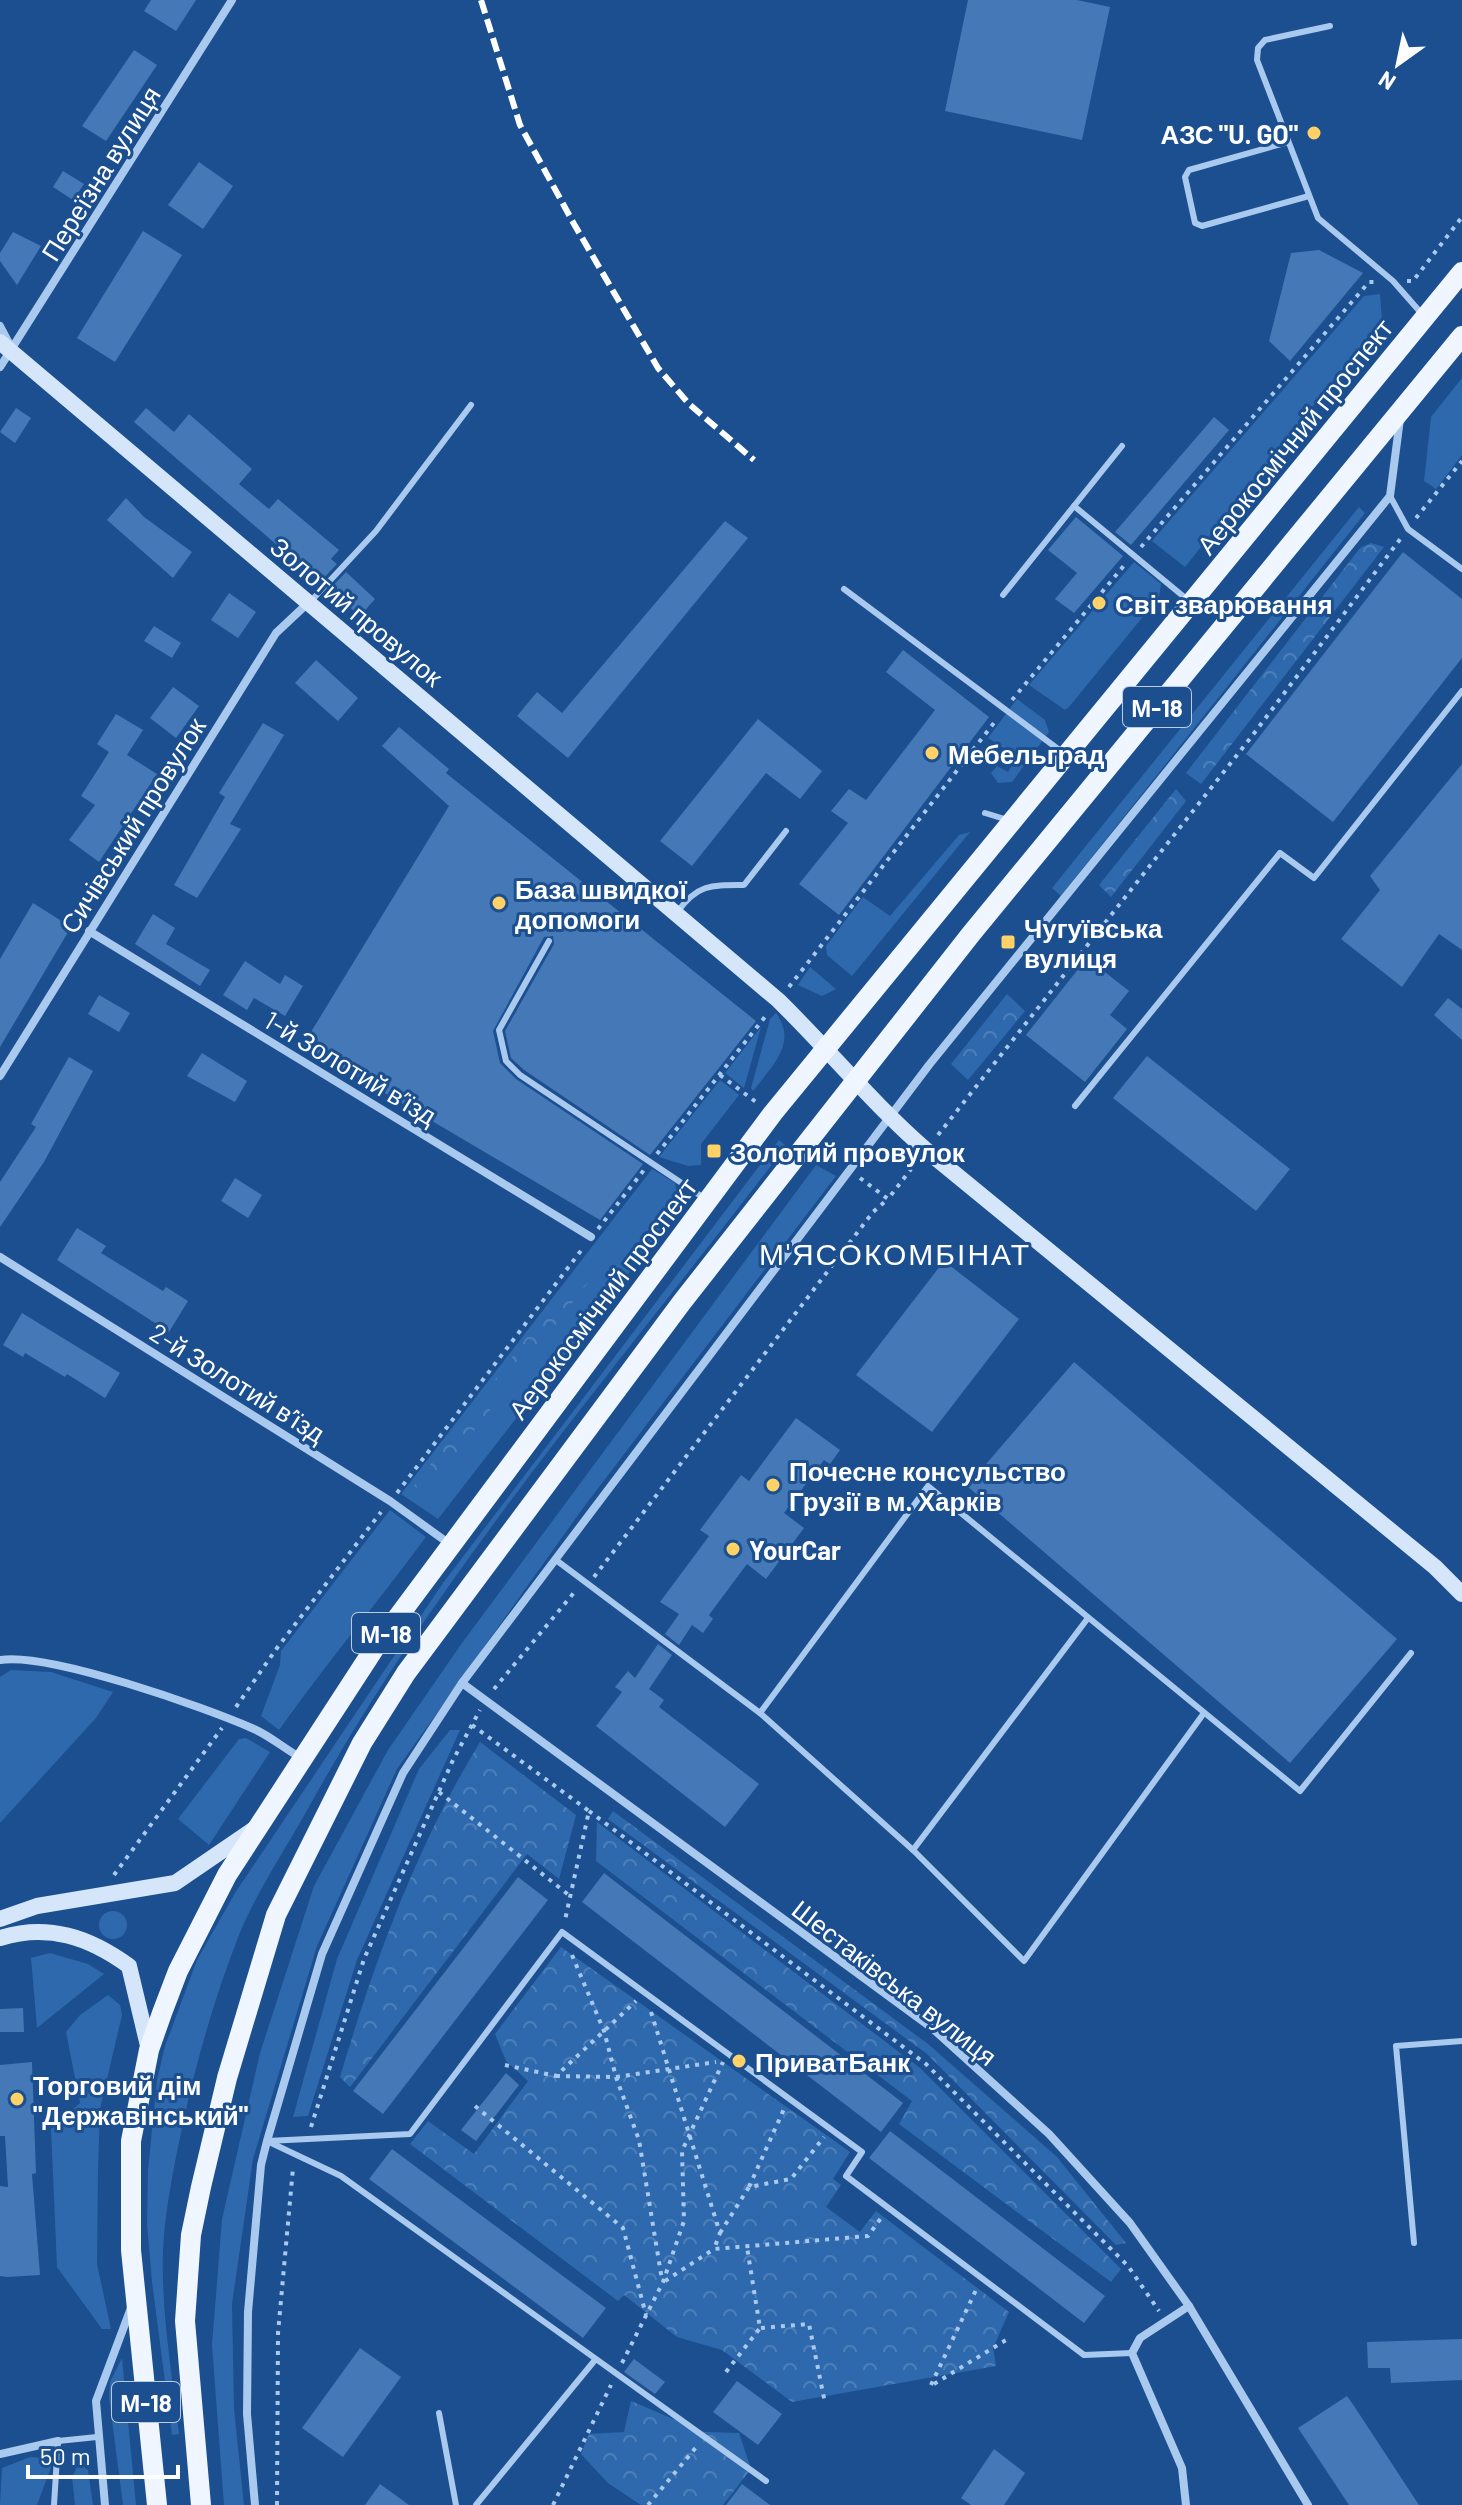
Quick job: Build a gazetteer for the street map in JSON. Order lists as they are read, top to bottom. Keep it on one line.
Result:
{"streets":{"main road":["Аерокосмічний проспект","Золотий провулок","М-18"],"street":["Переїзна вулиця","Сичівський провулок","1-й Золотий в’їзд","2-й Золотий в’їзд","Шестаківська вулиця"]},"crossings":[["Переїзна вулиця","Золотий провулок"],["Аерокосмічний проспект","Золотий провулок"],["Аерокосмічний проспект","2-й Золотий в’їзд"],["Золотий провулок","М-18"],["Золотий провулок","Сичівський провулок"],["Сичівський провулок","1-й Золотий в’їзд"]],"districts":["М'ЯСОКОМБІНАТ"],"places":{"other":["АЗС \"U. GO\"","Світ зварювання","Мебельград","База швидкої допомоги","Почесне консульство Грузії в м. Харків","YourCar","ПриватБанк","Торговий дім \"Державінський\""],"transit":["Чугуївська вулиця","Золотий провулок"]},"scale_bar":"50 m","north":"bottom left"}
